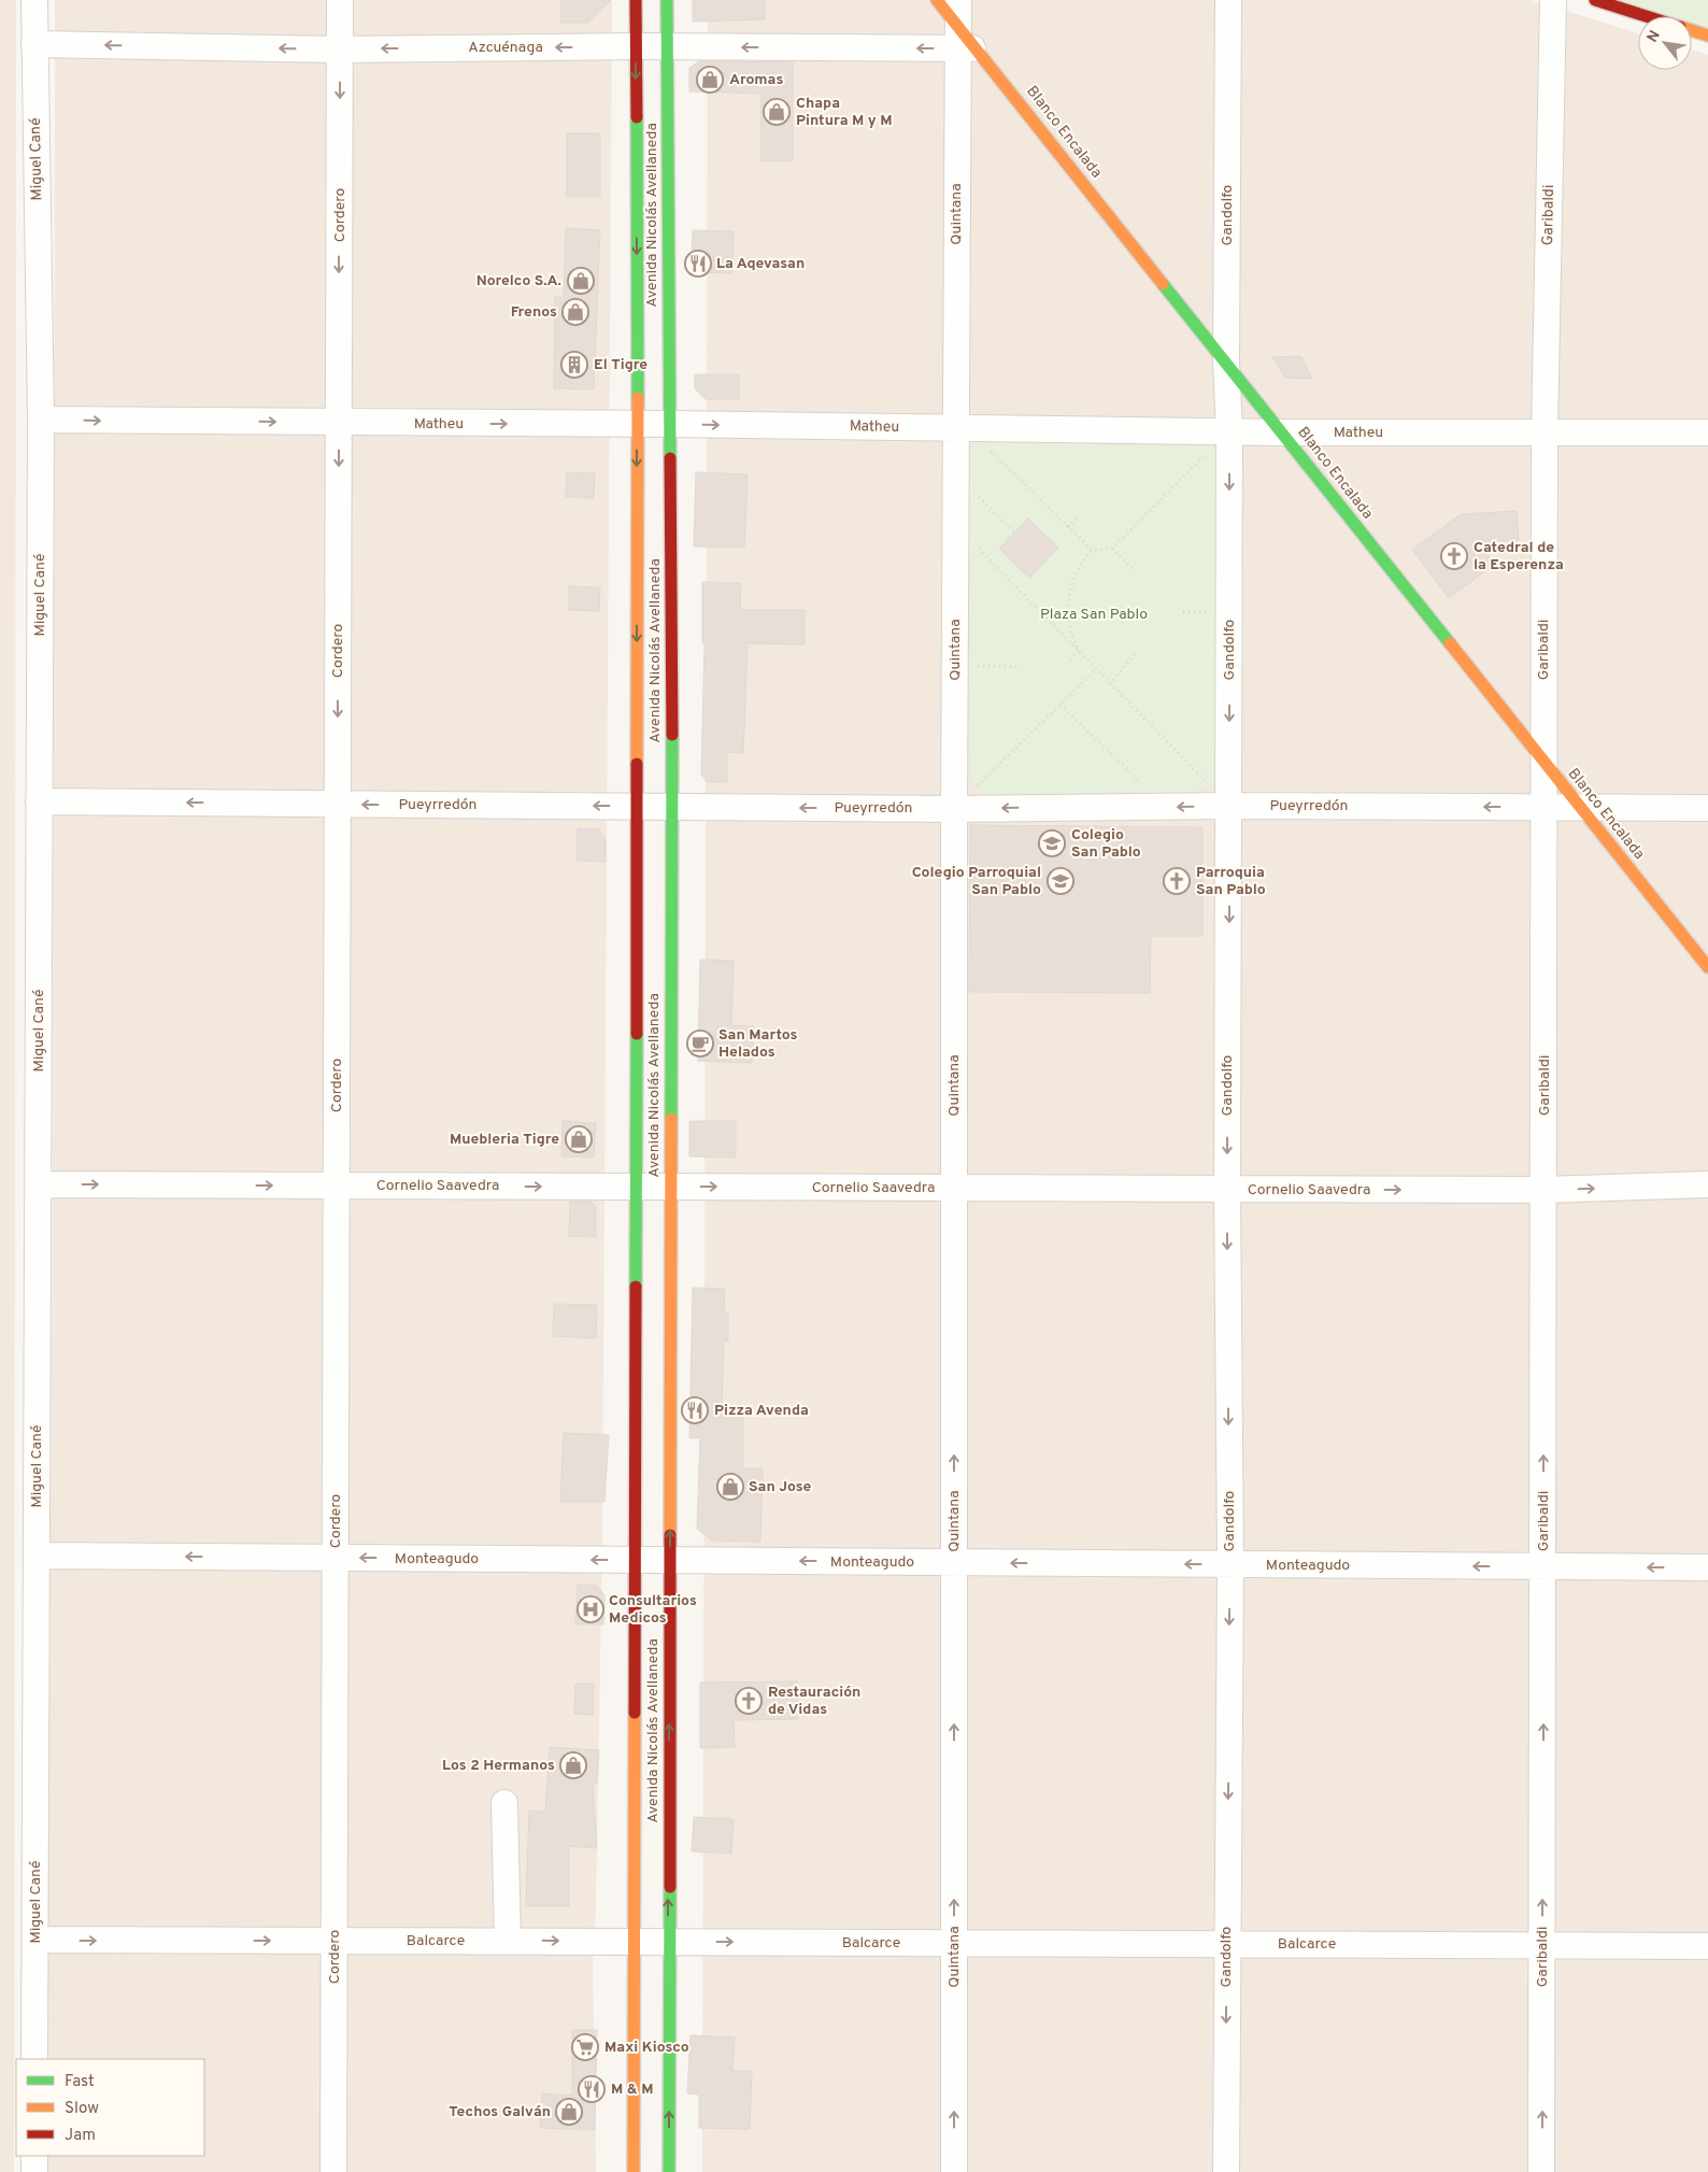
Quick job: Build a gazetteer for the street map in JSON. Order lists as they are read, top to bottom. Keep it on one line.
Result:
{"streets":{"main road":["Blanco Encalada","Avenida Nicolás Avellaneda"],"street":["Azcuénaga","Miguel Cané","Quintana","Cordero","Gandolfo","Garibaldi","Matheu","Pueyrredón","Cornelio Saavedra","Monteagudo","Balcarce"]},"crossings":[["Azcuénaga","Blanco Encalada"],["Azcuénaga","Miguel Cané"],["Azcuénaga","Quintana"],["Azcuénaga","Cordero"],["Azcuénaga","Avenida Nicolás Avellaneda"],["Blanco Encalada","Quintana"],["Blanco Encalada","Gandolfo"],["Blanco Encalada","Garibaldi"],["Blanco Encalada","Matheu"],["Blanco Encalada","Pueyrredón"],["Miguel Cané","Matheu"],["Miguel Cané","Pueyrredón"],["Miguel Cané","Cornelio Saavedra"],["Miguel Cané","Monteagudo"],["Miguel Cané","Balcarce"],["Quintana","Matheu"],["Quintana","Pueyrredón"],["Quintana","Cornelio Saavedra"],["Quintana","Monteagudo"],["Quintana","Balcarce"],["Cordero","Matheu"],["Cordero","Pueyrredón"],["Cordero","Cornelio Saavedra"],["Cordero","Monteagudo"],["Cordero","Balcarce"],["Avenida Nicolás Avellaneda","Matheu"],["Avenida Nicolás Avellaneda","Pueyrredón"],["Avenida Nicolás Avellaneda","Cornelio Saavedra"],["Avenida Nicolás Avellaneda","Monteagudo"],["Avenida Nicolás Avellaneda","Balcarce"],["Gandolfo","Matheu"],["Gandolfo","Pueyrredón"],["Gandolfo","Cornelio Saavedra"],["Gandolfo","Monteagudo"],["Gandolfo","Balcarce"],["Garibaldi","Matheu"],["Garibaldi","Pueyrredón"],["Garibaldi","Cornelio Saavedra"],["Garibaldi","Monteagudo"],["Garibaldi","Balcarce"]],"one_way":["Azcuénaga","Quintana","Gandolfo","Garibaldi","Matheu","Pueyrredón","Cornelio Saavedra","Monteagudo","Balcarce"],"parks":["Plaza San Pablo"],"places":{"shop":["Aromas","Chapa Pintura M y M","Norelco S.A.","Frenos","Muebleria Tigre","San Jose","Los 2 Hermanos","Techos Galván"],"restaurant":["La Aqevasan","Pizza Avenda","M & M"],"building":["El Tigre"],"church":["Catedral de la Esperenza","Parroquia San Pablo","Restauración de Vidas"],"school or university":["Colegio San Pablo","Colegio Parroquial San Pablo"],"cafe":["San Martos Helados"],"hospital":["Consultarios Medicos"],"supermarket":["Maxi Kiosco"]},"legend":["Fast","Slow","Jam"],"north":"top left"}
